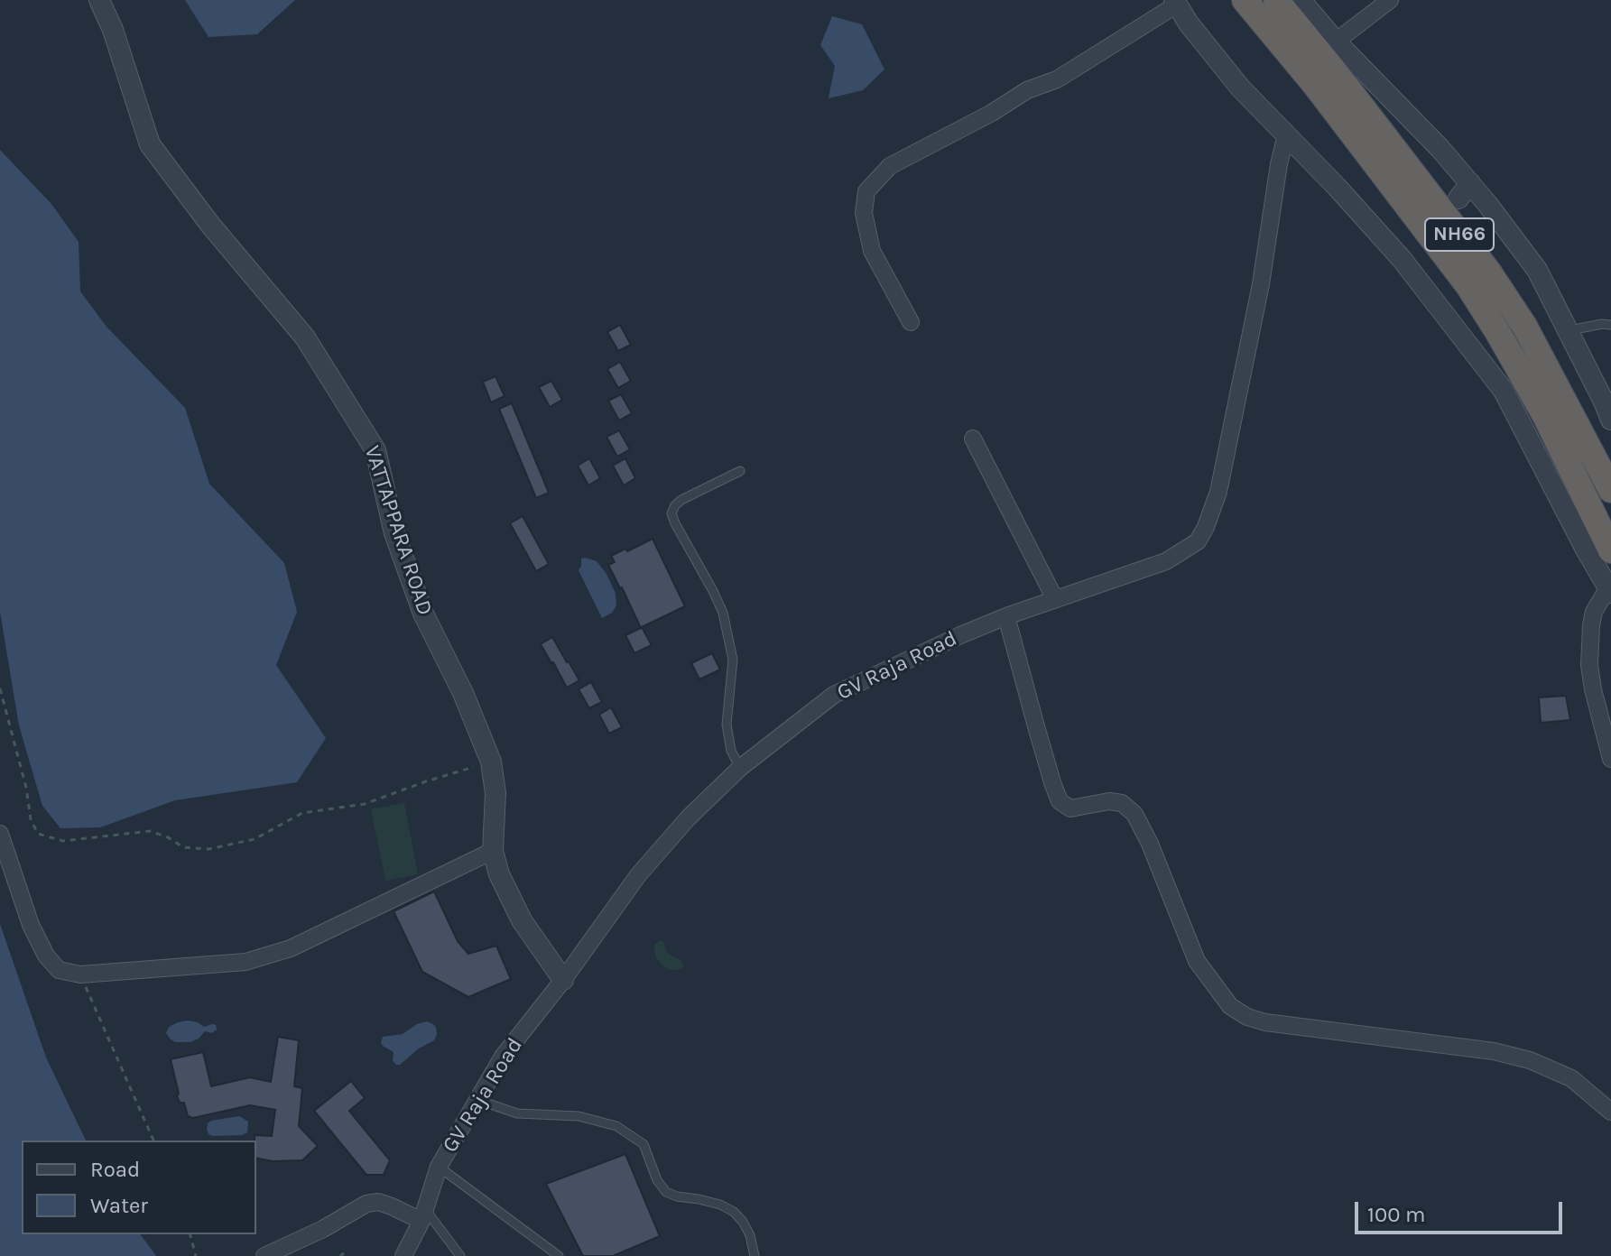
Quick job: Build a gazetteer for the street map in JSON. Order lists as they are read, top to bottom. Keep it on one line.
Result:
{"streets":{"highway":["NH66"],"street":["VATTAPPARA ROAD","GV Raja Road"]},"crossings":[["VATTAPPARA ROAD","GV Raja Road"]],"legend":["Road","Water"],"scale_bar":"100 m"}
